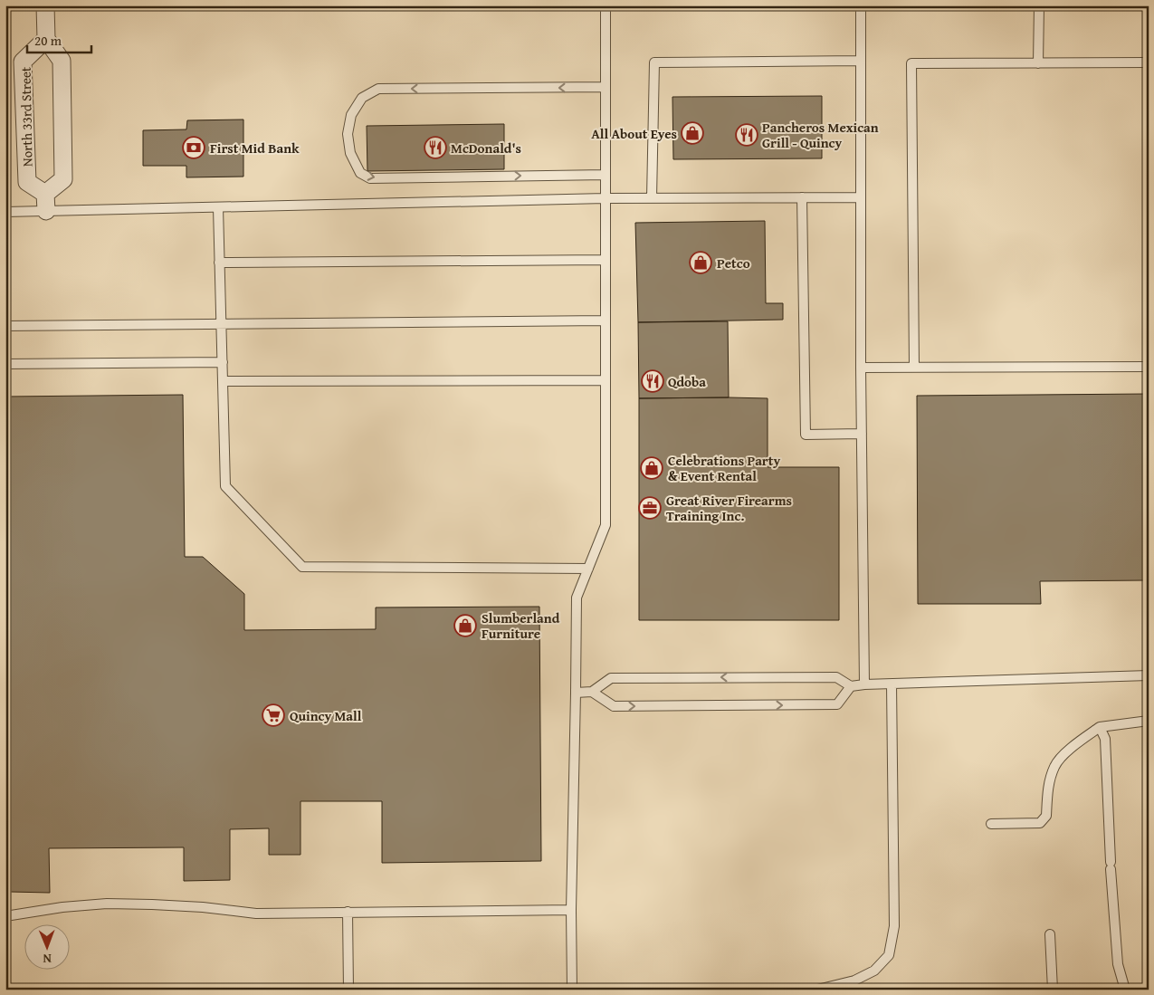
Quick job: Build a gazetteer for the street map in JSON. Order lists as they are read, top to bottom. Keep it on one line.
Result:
{"streets":{"street":["North 33rd Street"]},"places":{"shop":["All About Eyes","Petco","Celebrations Party & Event Rental","Slumberland Furniture"],"restaurant":["Pancheros Mexican Grill - Quincy","McDonald's","Qdoba"],"bank":["First Mid Bank"],"office":["Great River Firearms Training Inc."],"supermarket":["Quincy Mall"]},"scale_bar":"20 m","north":"bottom"}
